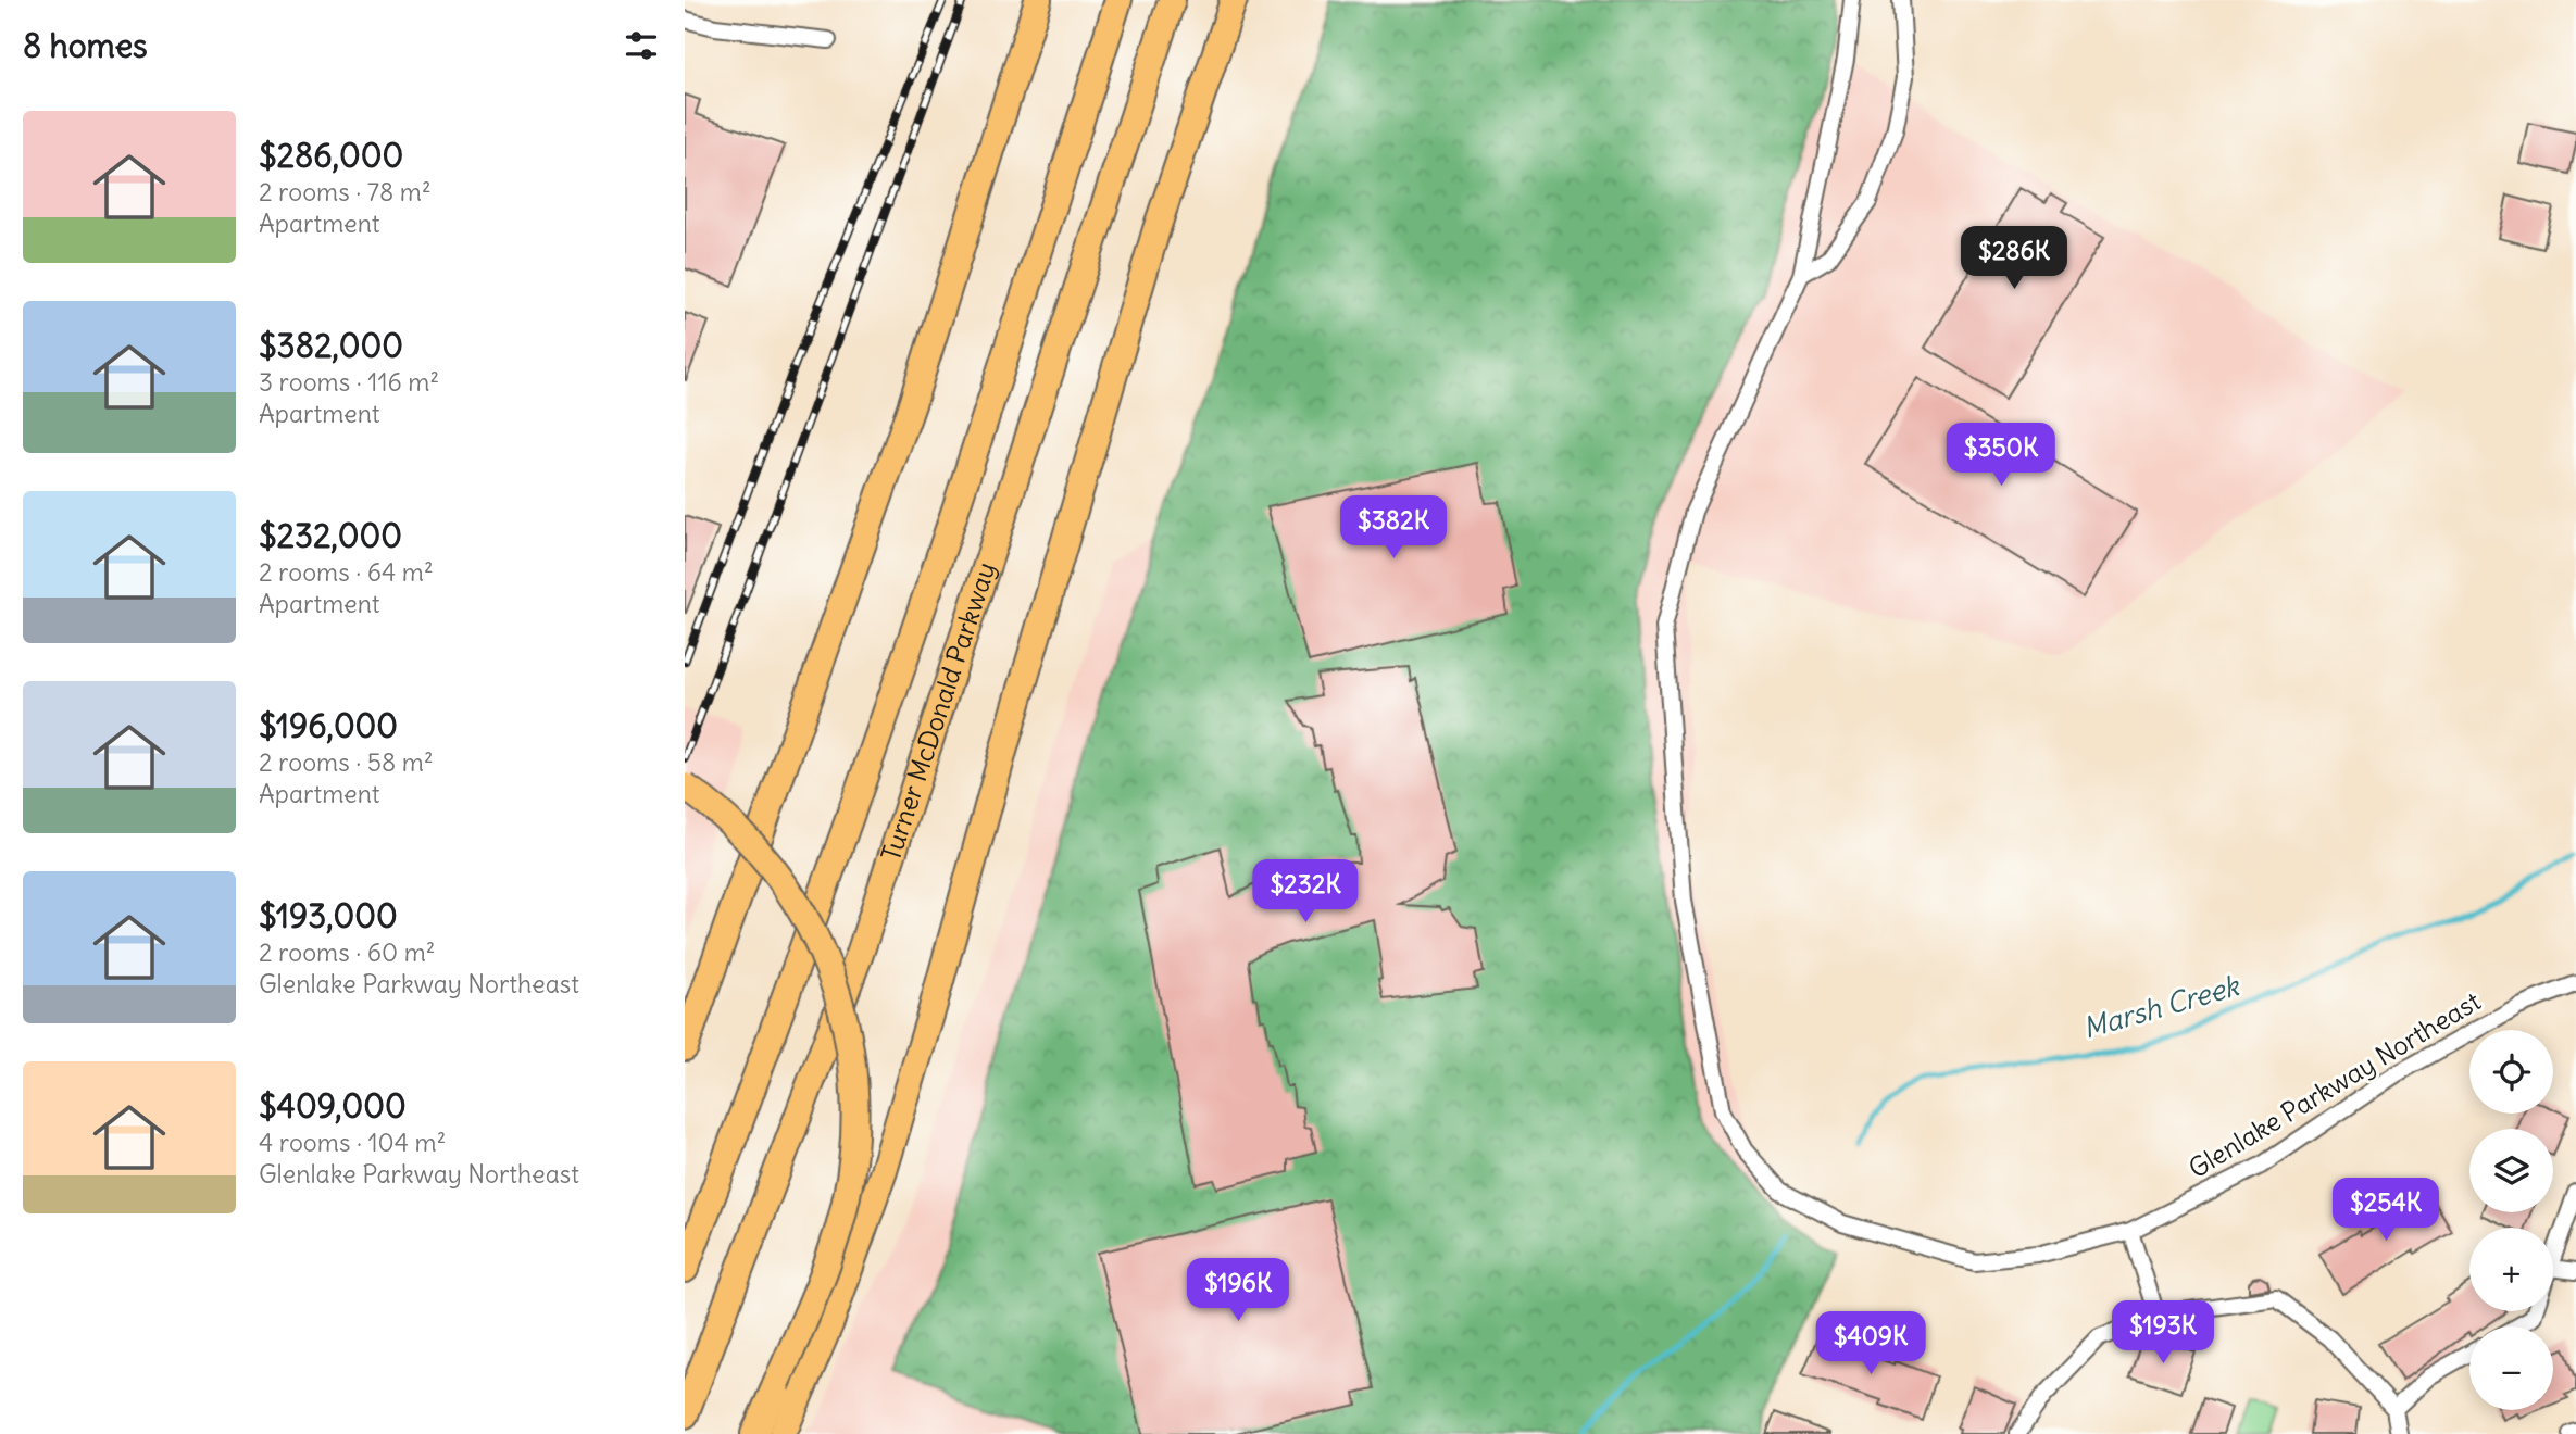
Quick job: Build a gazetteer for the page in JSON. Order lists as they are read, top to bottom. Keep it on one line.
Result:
{"streets":{"highway":["Turner McDonald Parkway"],"street":["Glenlake Parkway Northeast"]},"water":["Marsh Creek"],"page":{"heading":"8 homes","list":[{"name":"$286,000","note":"2 rooms · 78 m² · Apartment"},{"name":"$382,000","note":"3 rooms · 116 m² · Apartment"},{"name":"$232,000","note":"2 rooms · 64 m² · Apartment"},{"name":"$196,000","note":"2 rooms · 58 m² · Apartment"},{"name":"$193,000","note":"2 rooms · 60 m² · Glenlake Parkway Northeast"},{"name":"$409,000","note":"4 rooms · 104 m² · Glenlake Parkway Northeast"}],"price":["$286K","$350K","$382K","$232K","$254K","$196K","$193K","$409K"],"map_buttons":["+","−"]}}
